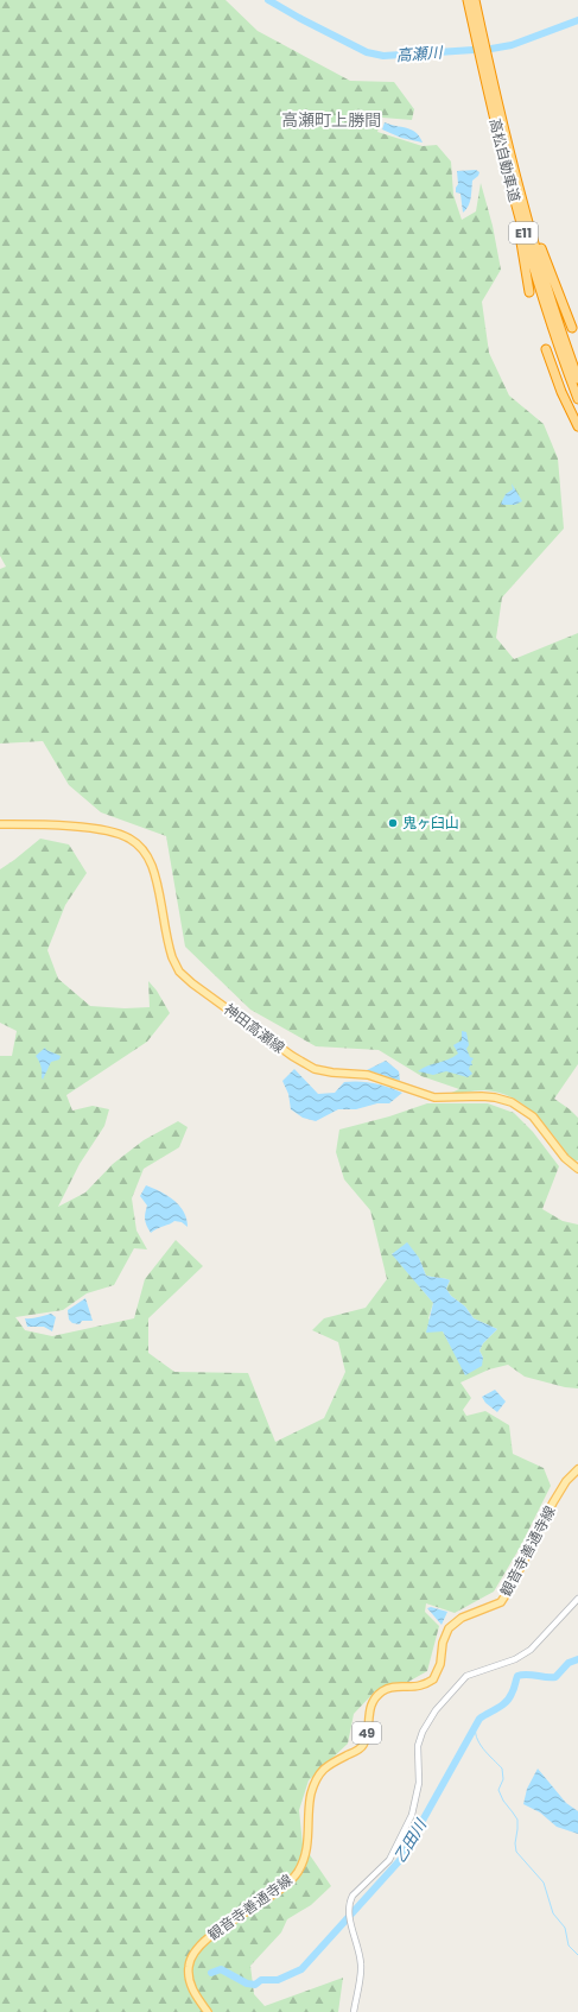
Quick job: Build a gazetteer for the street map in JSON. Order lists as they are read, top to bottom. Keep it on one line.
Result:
{"streets":{"highway":["高松自動車道","E11"],"main road":["神田高瀬線","観音寺善通寺線","49"]},"districts":["高瀬町上勝間"],"water":["高瀬川","乙田川"],"places":["鬼ヶ臼山"]}
